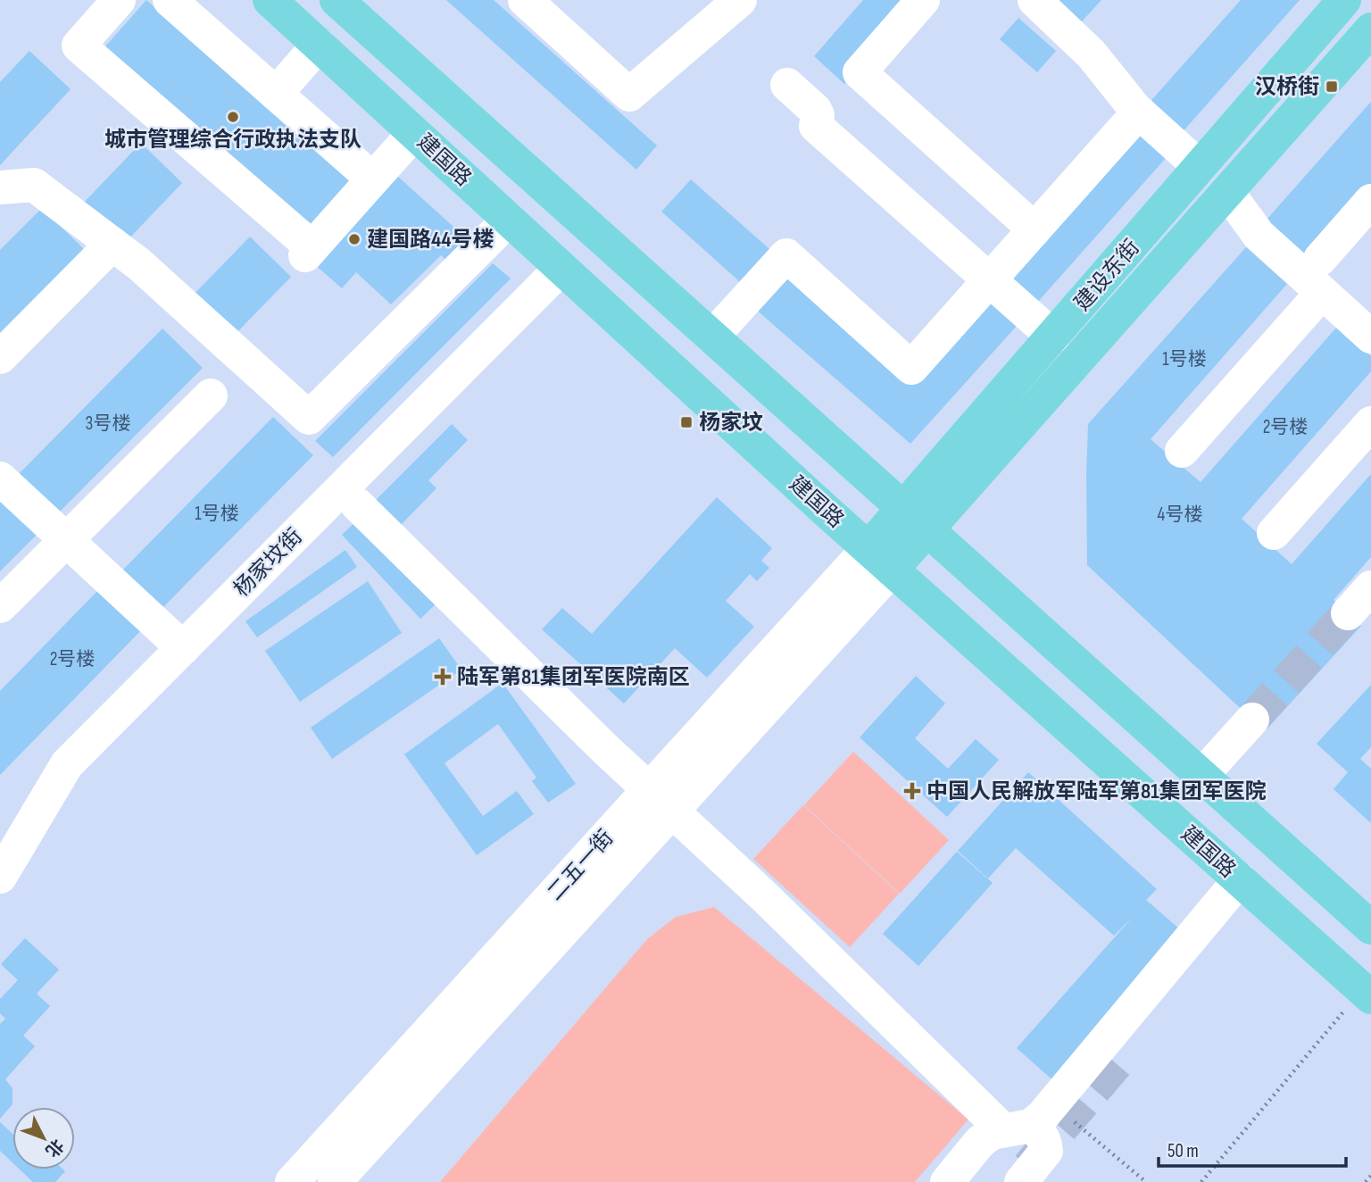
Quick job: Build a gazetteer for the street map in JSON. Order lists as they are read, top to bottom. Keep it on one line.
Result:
{"streets":{"main road":["建国路","建设东街"],"street":["杨家坟街","二五一街"]},"crossings":[["建国路","建设东街"],["建国路","杨家坟街"],["建国路","二五一街"],["建设东街","二五一街"]],"places":{"transit":["汉桥街","杨家坟"],"other":["城市管理综合行政执法支队","建国路44号楼"],"health":["陆军第81集团军医院南区","中国人民解放军陆军第81集团军医院"]},"house_numbers":["1号楼","3号楼","2号楼","1号楼","4号楼","2号楼"],"scale_bar":"50 m","north":"bottom right"}
